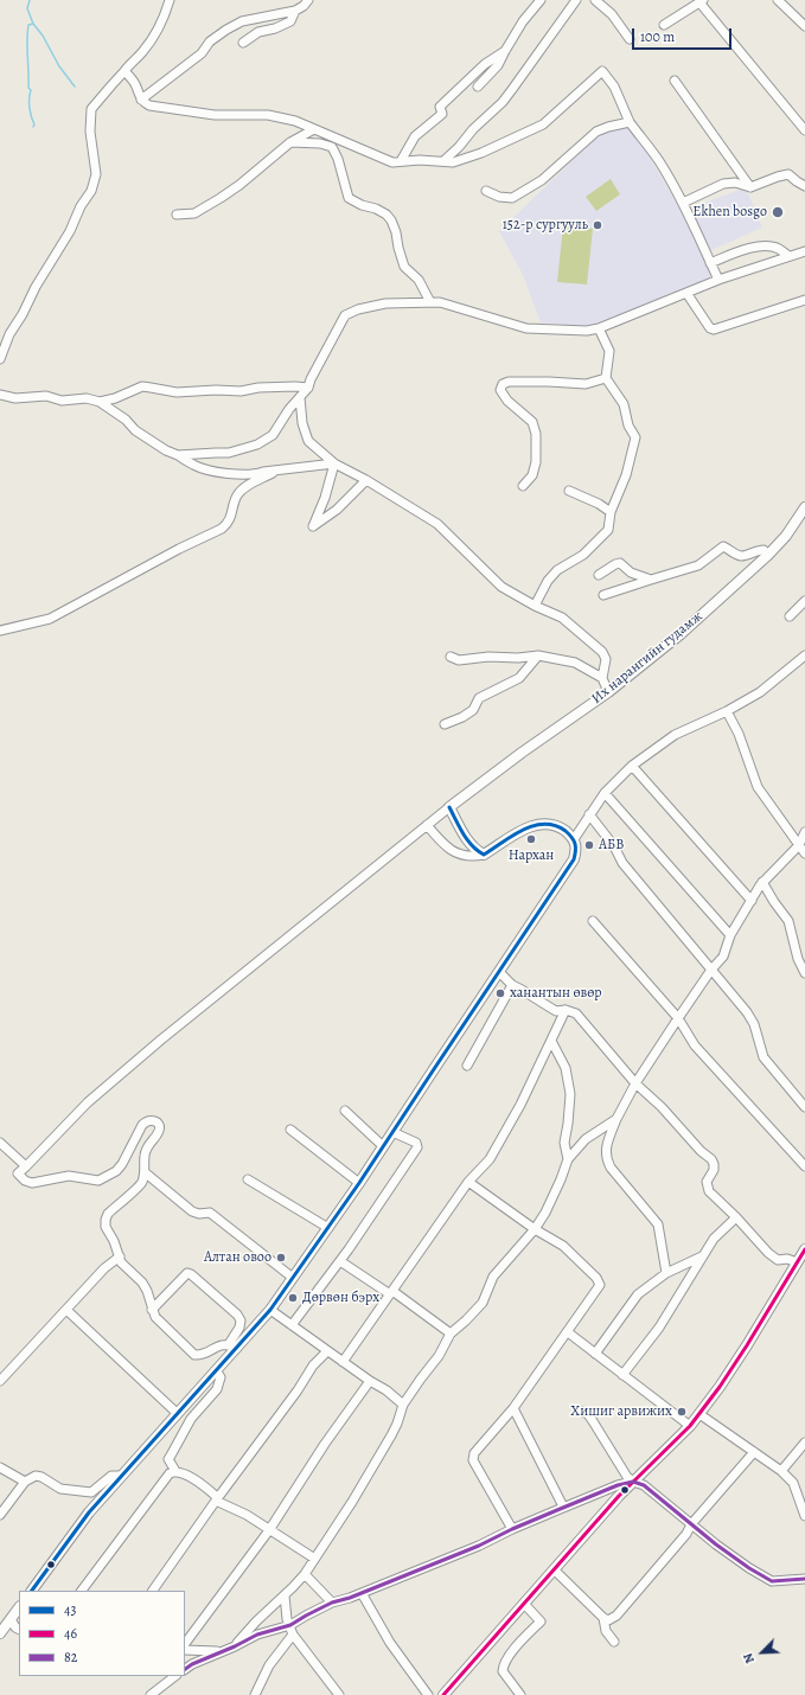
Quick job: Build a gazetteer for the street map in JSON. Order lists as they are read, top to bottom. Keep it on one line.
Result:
{"streets":{"main road":["Их нарангийн гудамж"]},"places":["Ekhen bosgo","152-р сургууль","Нархан","АБВ","ханантын өвөр","Алтан овоо","Дөрвөн бэрх","Хишиг арвижих"],"lines":["transit line 43","transit line 46","transit line 82"],"legend":["43","46","82"],"scale_bar":"100 m","north":"bottom left"}
